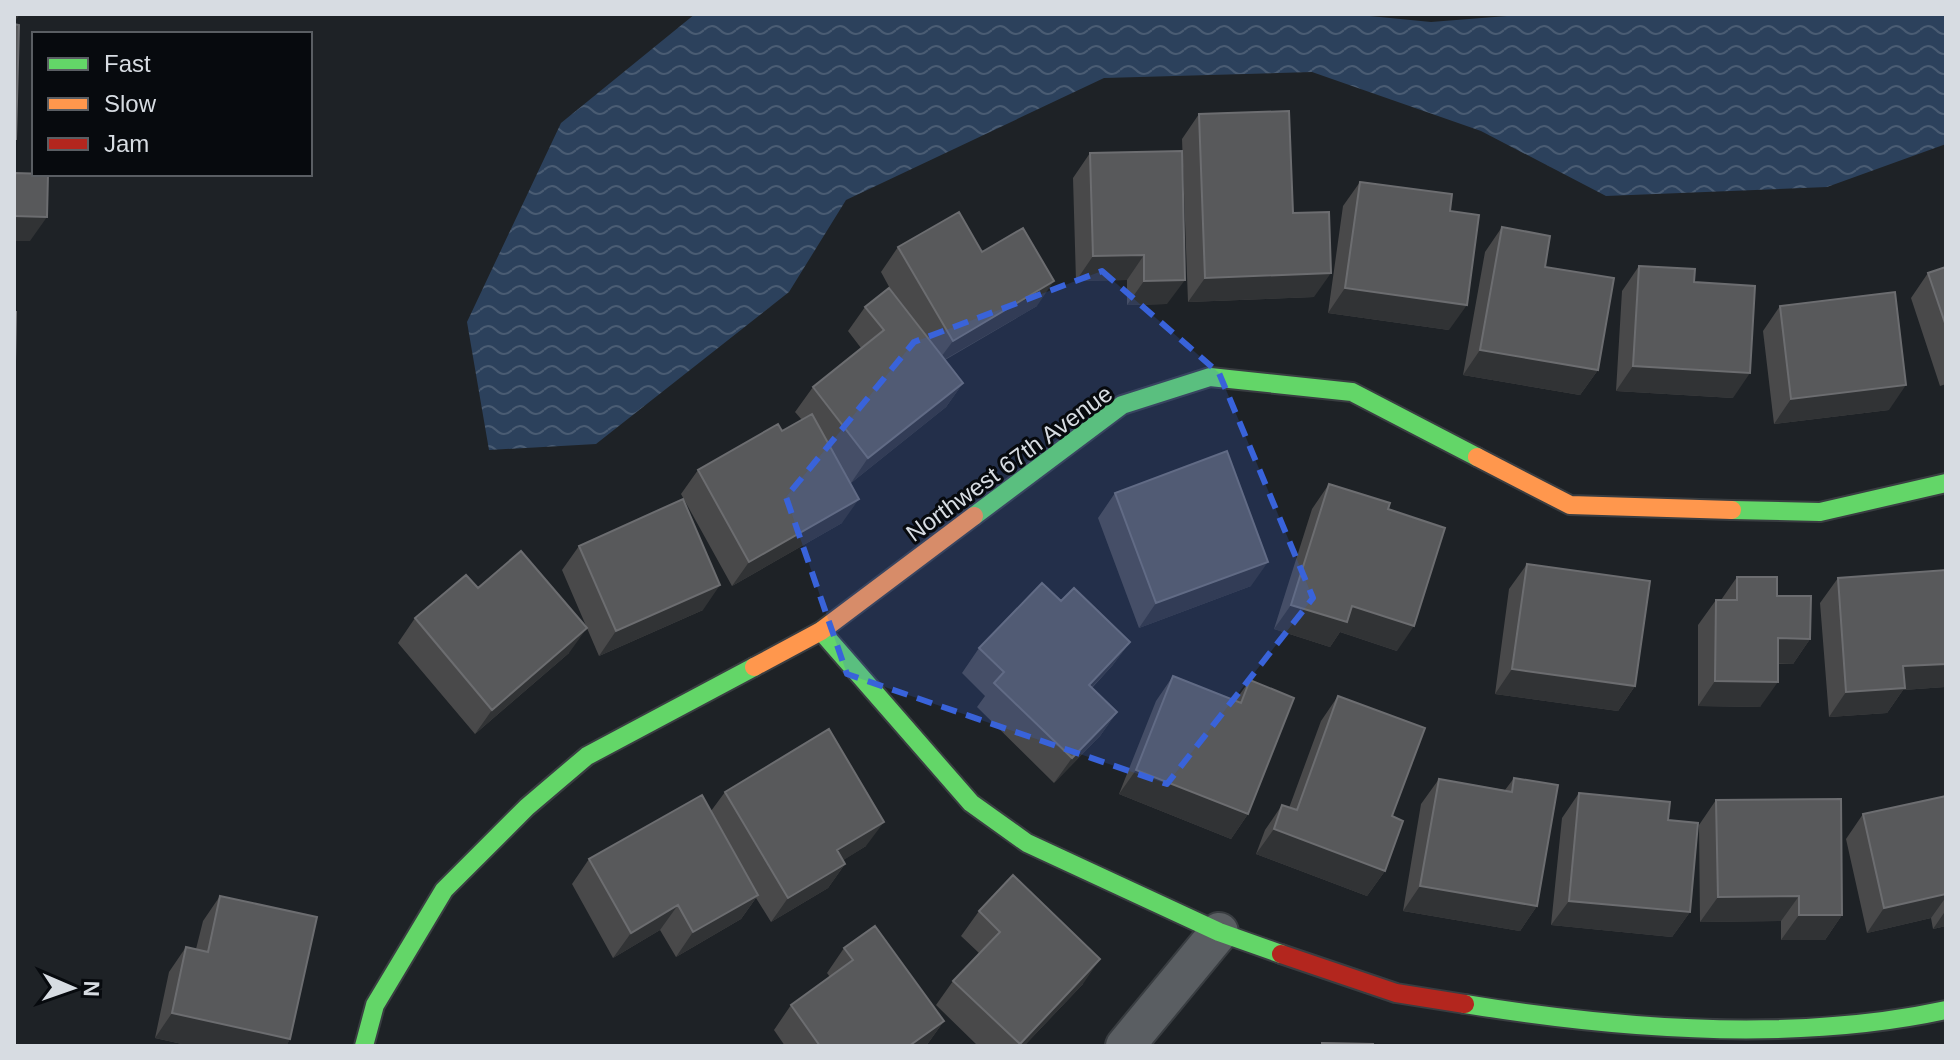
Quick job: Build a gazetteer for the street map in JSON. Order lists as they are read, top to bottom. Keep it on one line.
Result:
{"streets":{"street":["Northwest 67th Avenue"]},"legend":["Fast","Slow","Jam"],"north":"right"}
